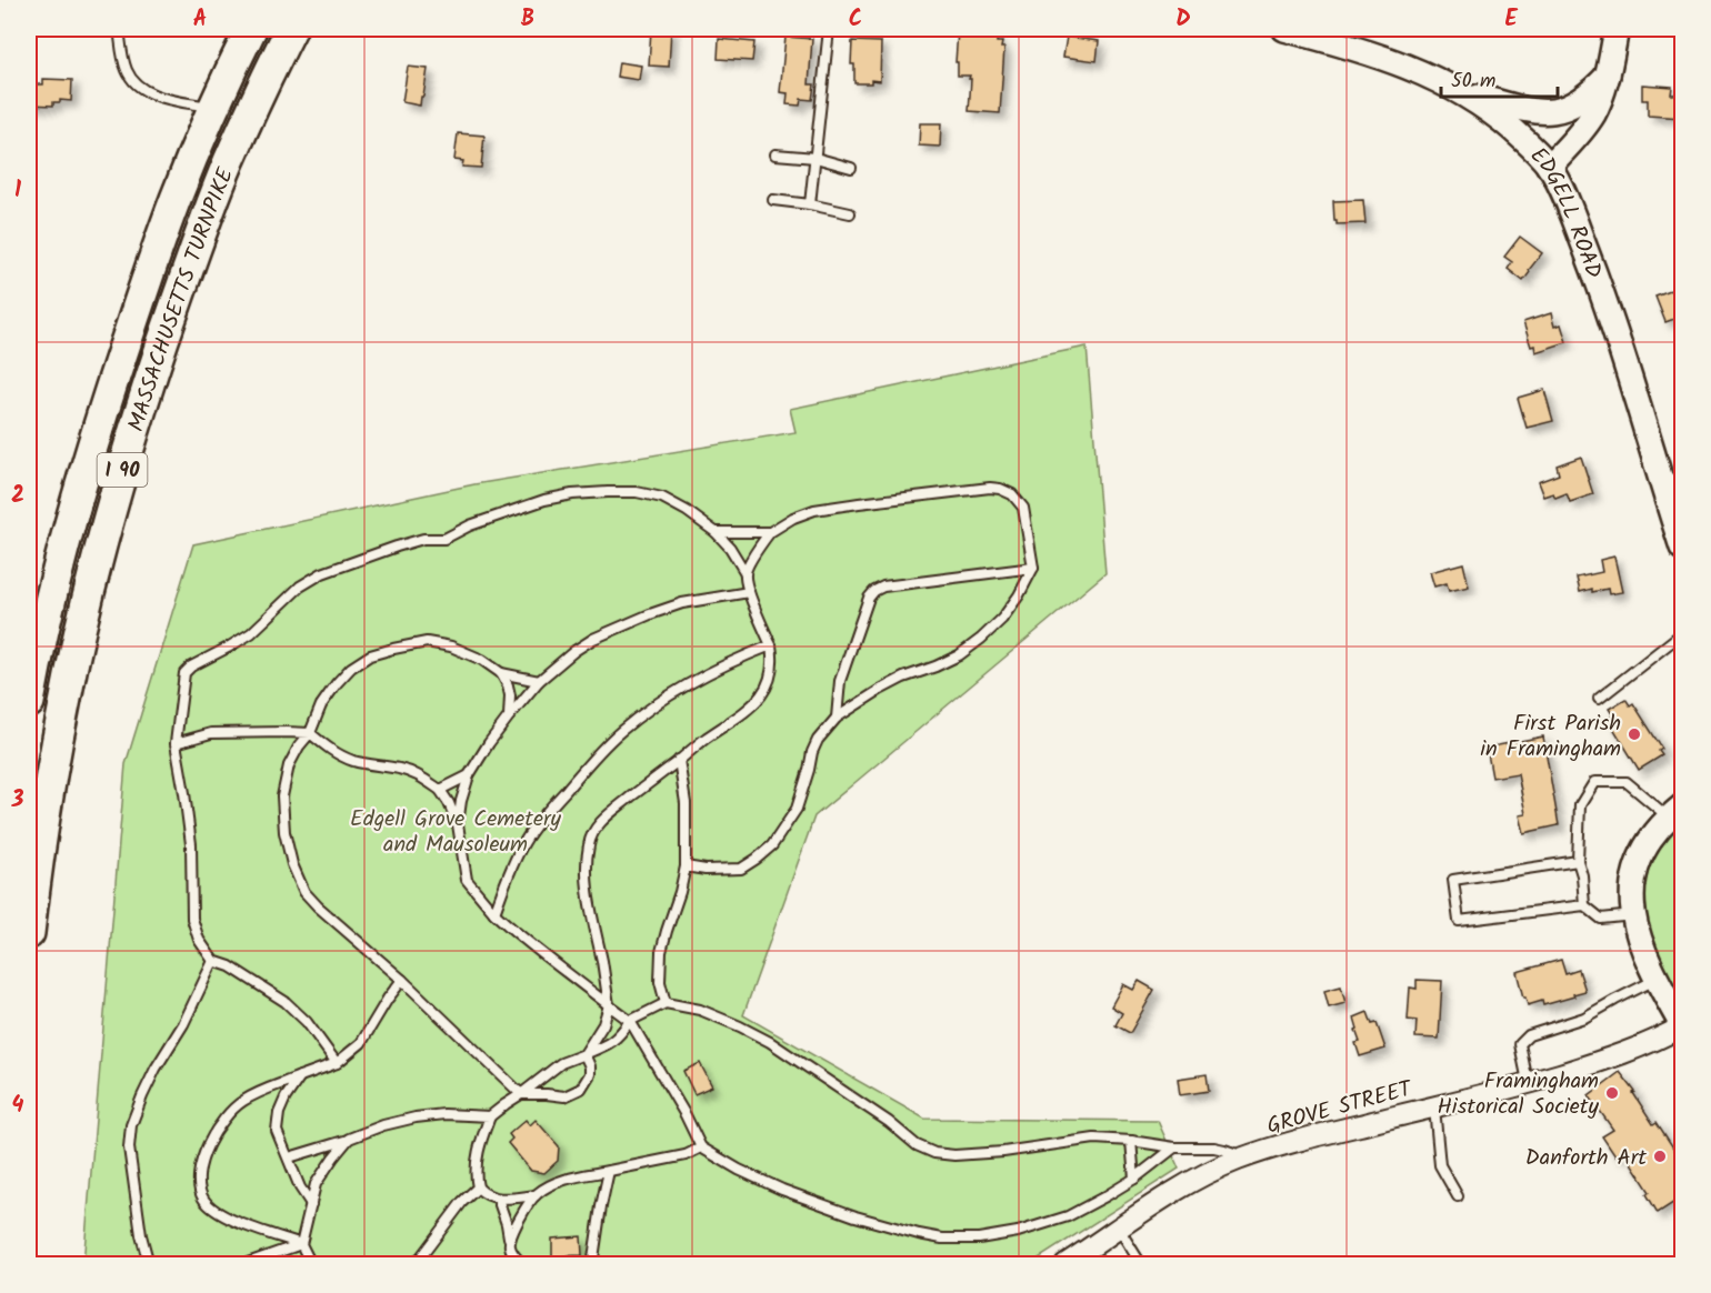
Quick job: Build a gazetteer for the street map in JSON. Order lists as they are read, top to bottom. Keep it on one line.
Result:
{"streets":{"highway":["MASSACHUSETTS TURNPIKE","I 90"],"main road":["EDGELL ROAD"],"street":["GROVE STREET"]},"parks":["Edgell Grove Cemetery and Mausoleum"],"places":["First Parish in Framingham","Framingham Historical Society","Danforth Art"],"scale_bar":"50 m","grid":{"columns":["A","B","C","D","E"],"rows":["1","2","3","4"]}}
